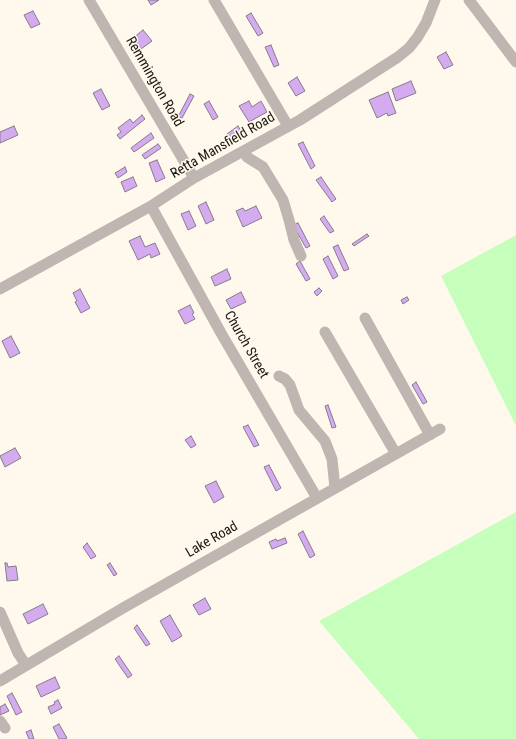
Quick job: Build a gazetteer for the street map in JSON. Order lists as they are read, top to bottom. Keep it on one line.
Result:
{"streets":{"street":["Remmington Road","Retta Mansfield Road","Church Street","Lake Road"]},"crossings":[["Remmington Road","Retta Mansfield Road"],["Retta Mansfield Road","Church Street"],["Church Street","Lake Road"]]}
